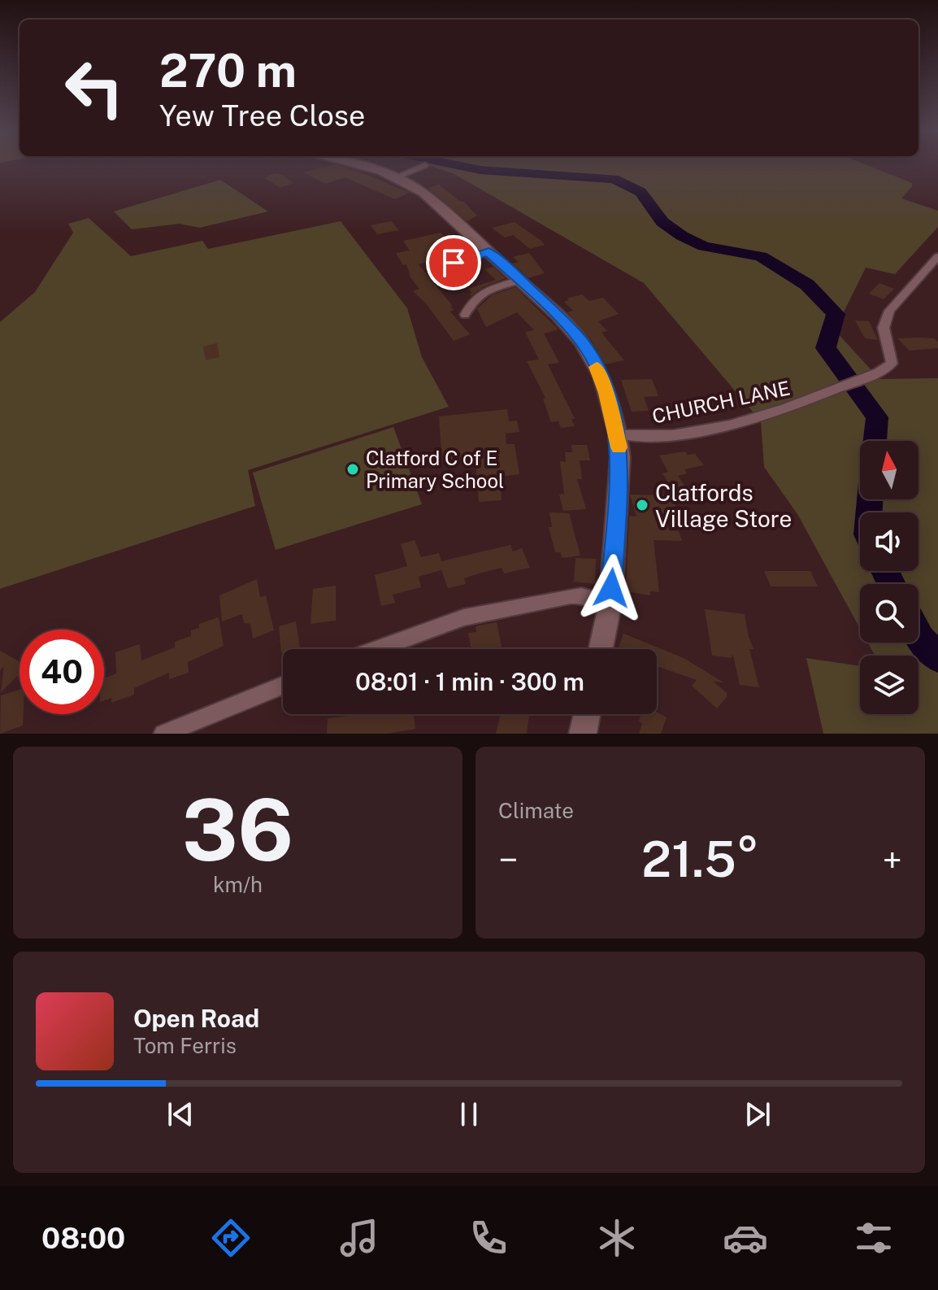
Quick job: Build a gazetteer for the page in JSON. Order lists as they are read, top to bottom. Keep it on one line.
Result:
{"streets":{"street":["CHURCH LANE"]},"places":["Clatford C of E Primary School","Clatfords Village Store"],"north":"top","page":{"turn":["270 m","Yew Tree Close"],"limit":"40","trip":"08:01 · 1 min · 300 m","tile":[["36","km/h"],"Climate"],"heat":["−","21.5°","+"],"song":["Open Road","Tom Ferris"],"tabs":"08:00"}}
